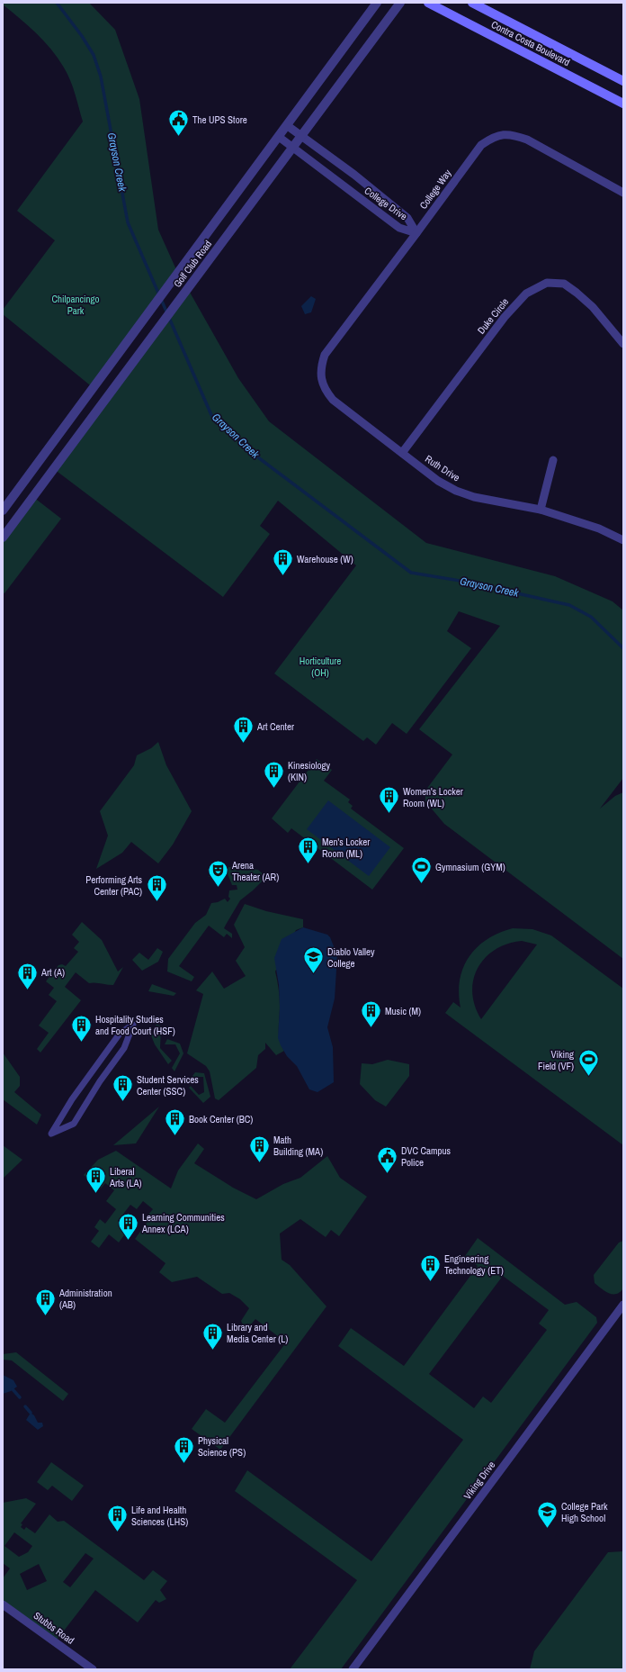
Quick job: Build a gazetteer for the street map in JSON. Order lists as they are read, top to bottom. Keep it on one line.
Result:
{"streets":{"main road":["Contra Costa Boulevard"],"street":["College Way","College Drive","Golf Club Road","Duke Circle","Ruth Drive","Viking Drive","Stubbs Road"]},"crossings":[["College Way","College Drive"],["College Way","Ruth Drive"],["College Drive","Golf Club Road"],["Duke Circle","Ruth Drive"]],"water":["Grayson Creek"],"parks":["Chilpancingo Park","Horticulture (OH)"],"places":{"public building":["The UPS Store","DVC Campus Police"],"building":["Warehouse (W)","Art Center","Kinesiology (KIN)","Women's Locker Room (WL)","Men's Locker Room (ML)","Performing Arts Center (PAC)","Art (A)","Music (M)","Hospitality Studies and Food Court (HSF)","Student Services Center (SSC)","Book Center (BC)","Math Building (MA)","Liberal Arts (LA)","Learning Communities Annex (LCA)","Engineering Technology (ET)","Administration (AB)","Library and Media Center (L)","Physical Science (PS)","Life and Health Sciences (LHS)"],"sports":["Gymnasium (GYM)","Viking Field (VF)"],"theatre":["Arena Theater (AR)"],"school or university":["Diablo Valley College","College Park High School"]}}
